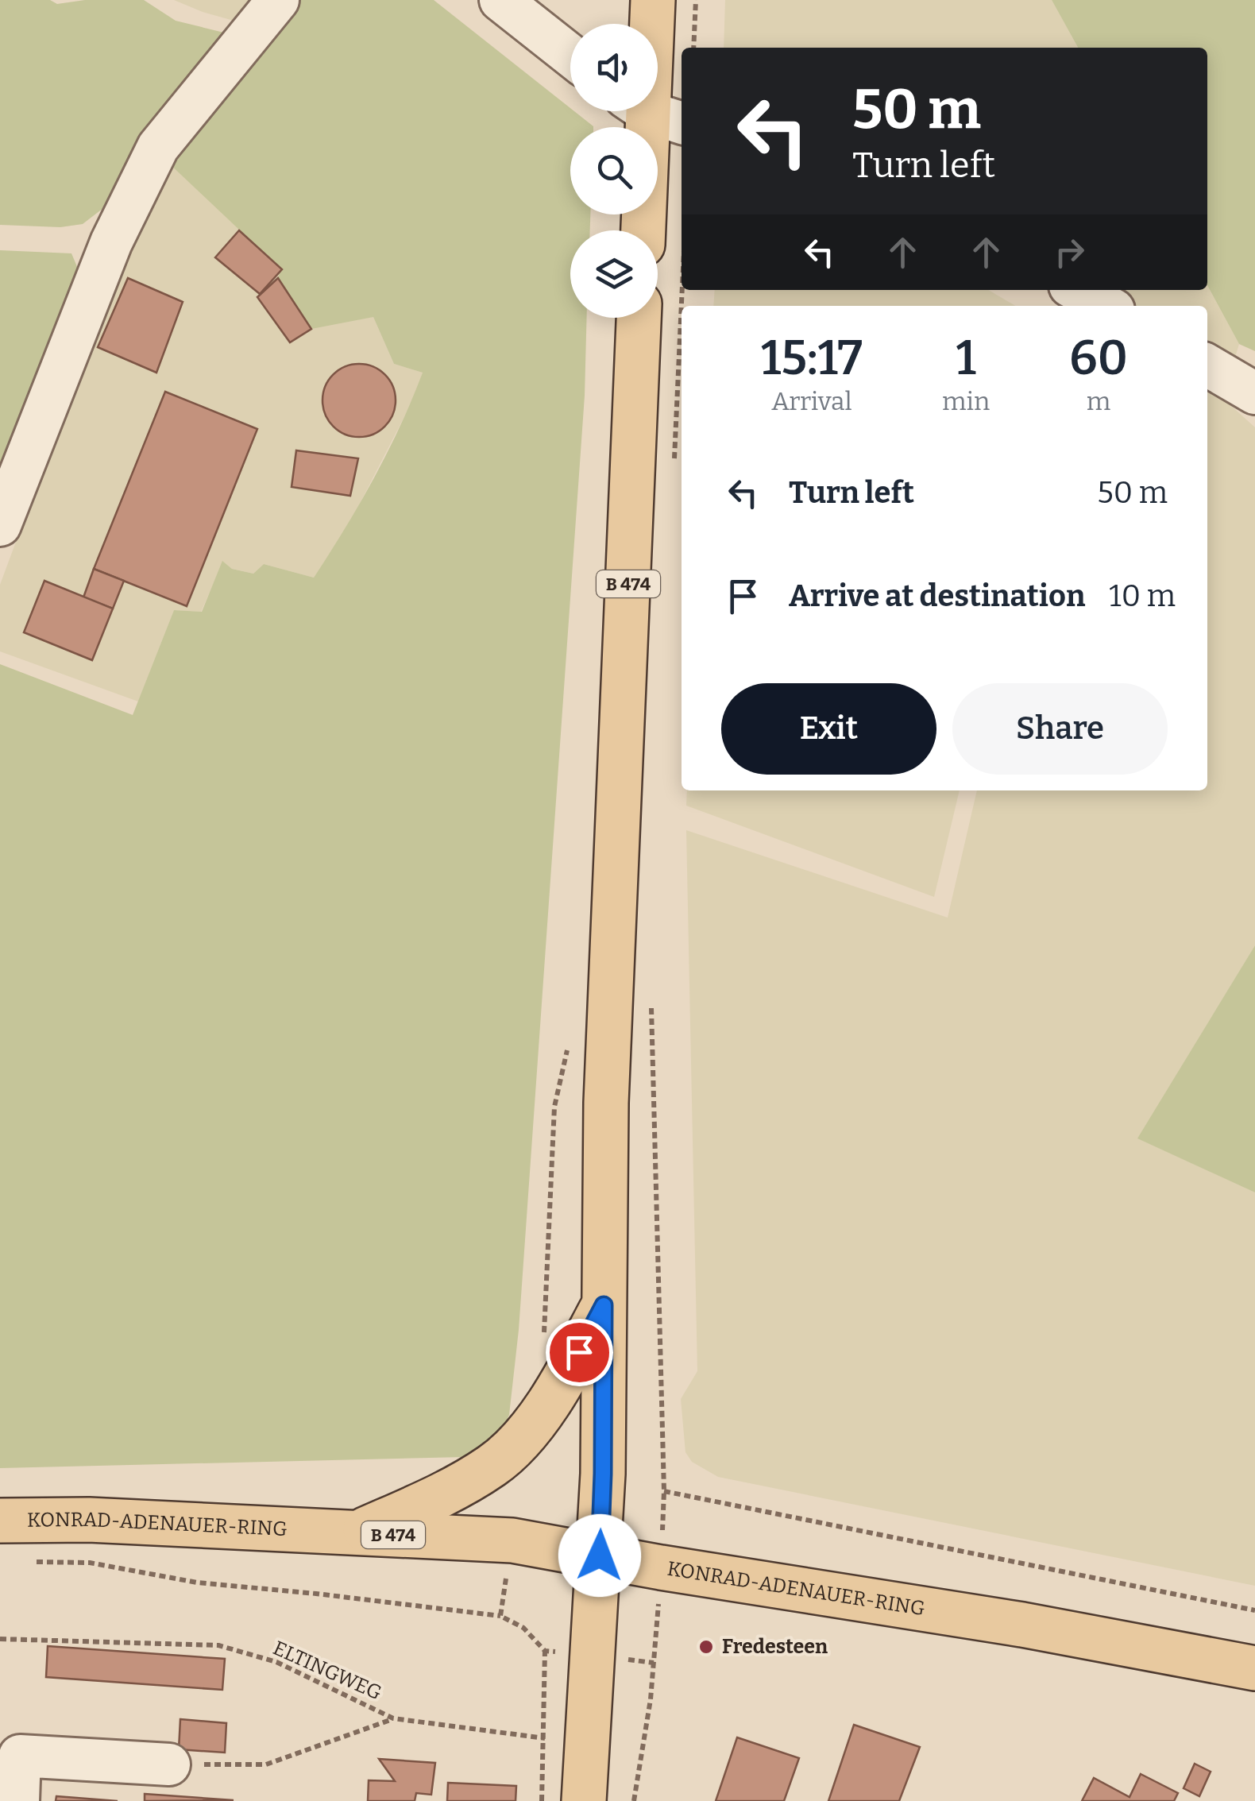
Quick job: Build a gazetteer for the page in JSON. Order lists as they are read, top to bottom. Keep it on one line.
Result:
{"streets":{"main road":["B 474","KONRAD-ADENAUER-RING"],"path":["ELTINGWEG"]},"crossings":[["B 474","KONRAD-ADENAUER-RING"]],"places":["Fredesteen"],"page":{"turn":["50 m","Turn left"],"eta":["15:17","Arrival","1","min","60","m"],"list":[{"name":"Turn left","value":"50 m"},{"name":"Arrive at destination","value":"10 m"}],"buttons":["Exit","Share"]}}
